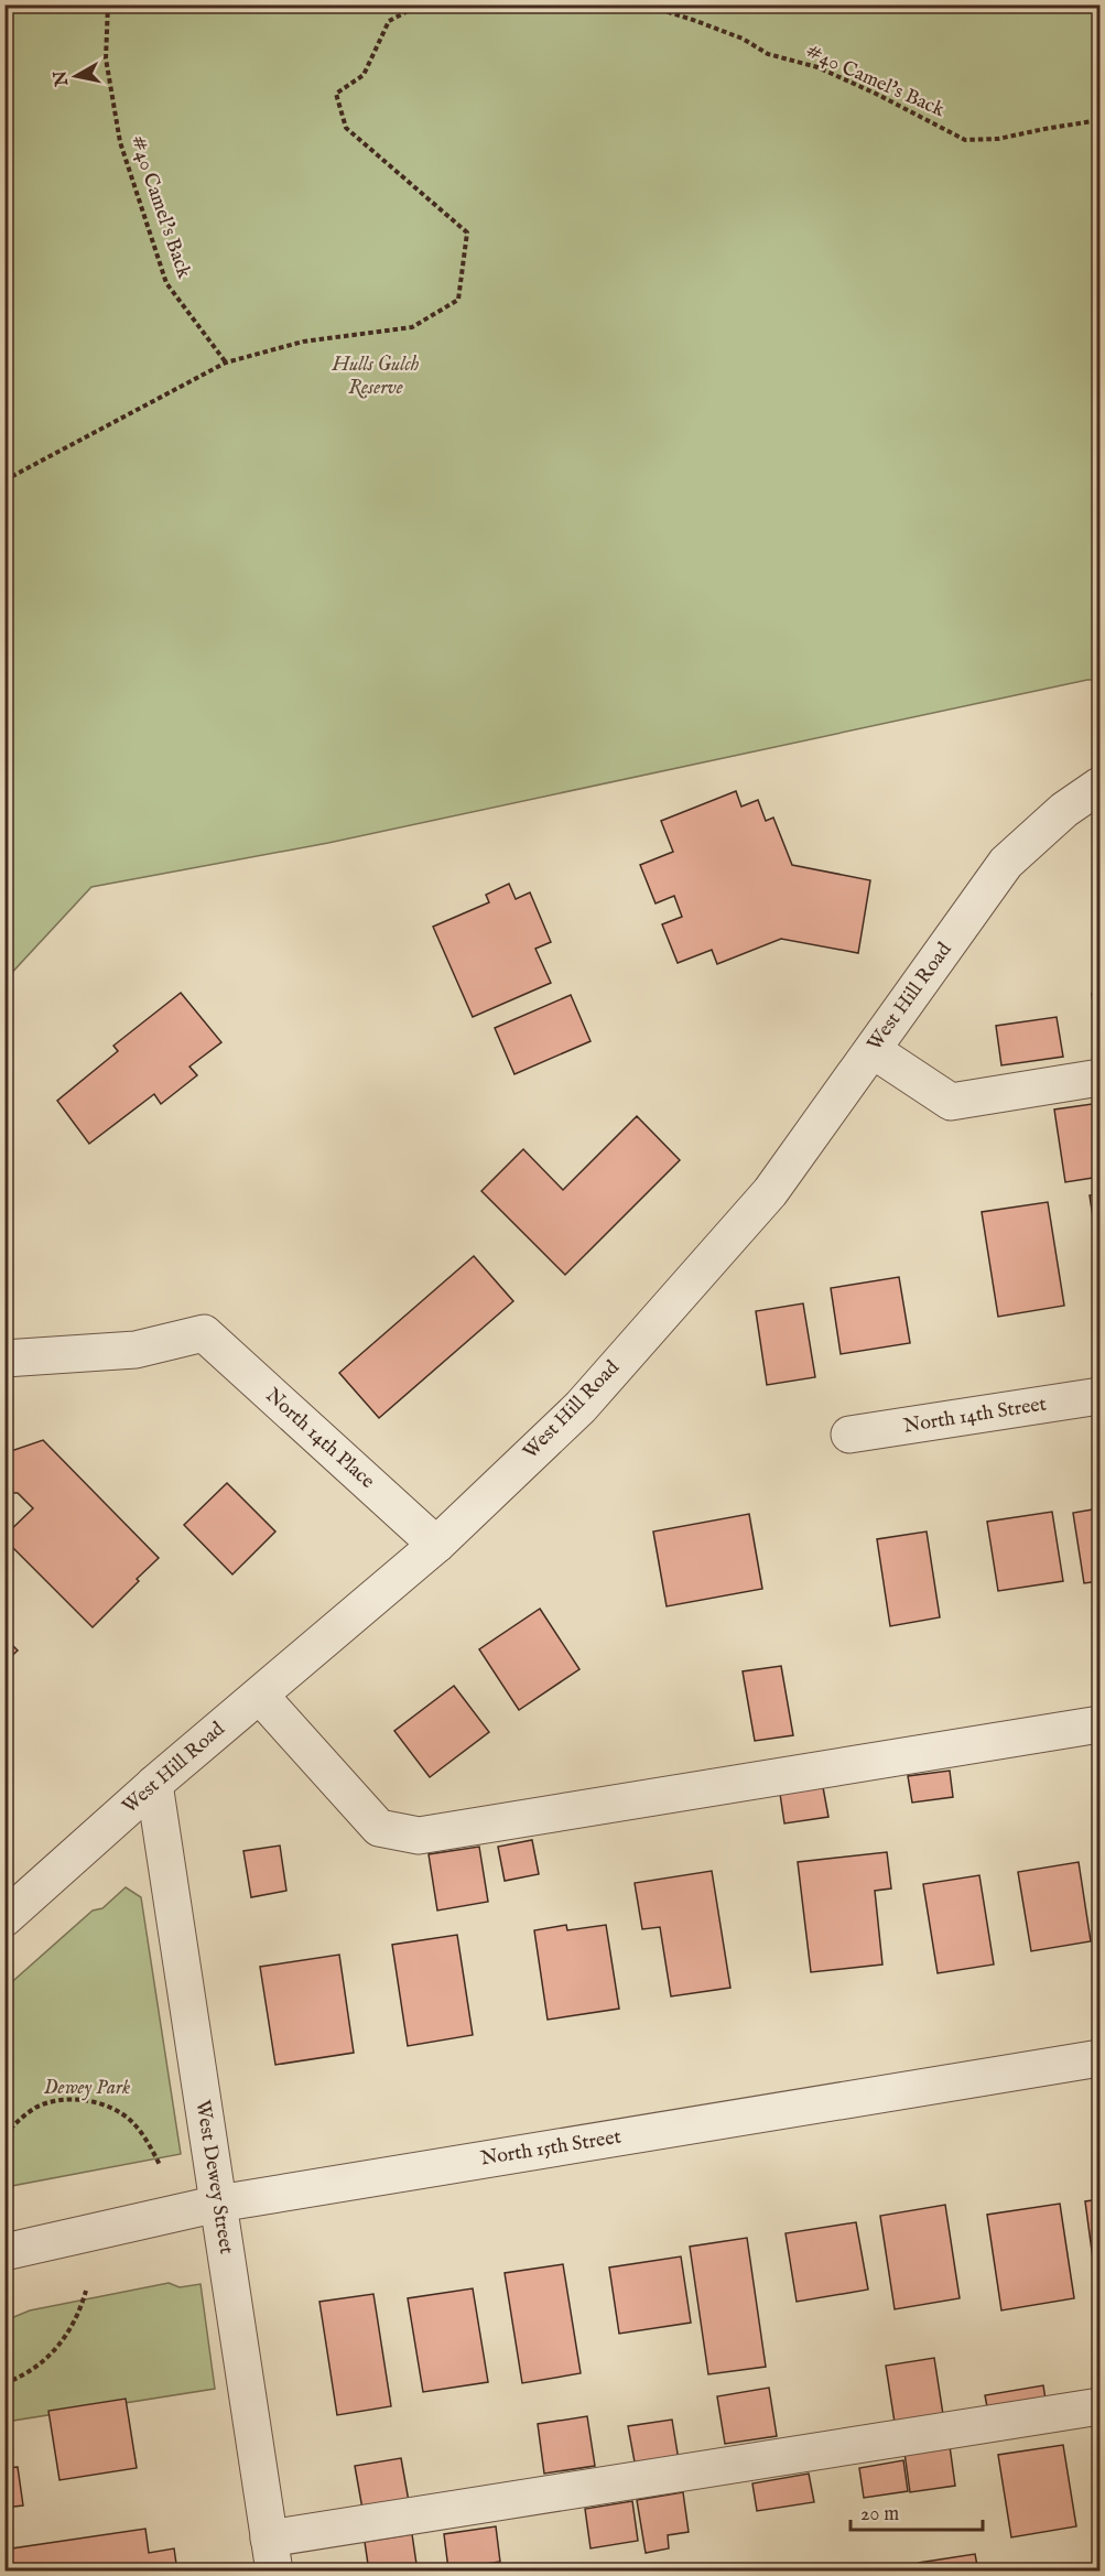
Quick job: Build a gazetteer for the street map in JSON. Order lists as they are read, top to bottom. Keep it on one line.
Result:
{"streets":{"street":["West Hill Road","North 14th Street","North 14th Place","North 15th Street","West Dewey Street"],"path":["#40 Camel's Back"]},"crossings":[["West Hill Road","North 14th Place"],["West Hill Road","West Dewey Street"],["North 15th Street","West Dewey Street"]],"parks":["Hulls Gulch Reserve","Dewey Park"],"scale_bar":"20 m","north":"left"}
